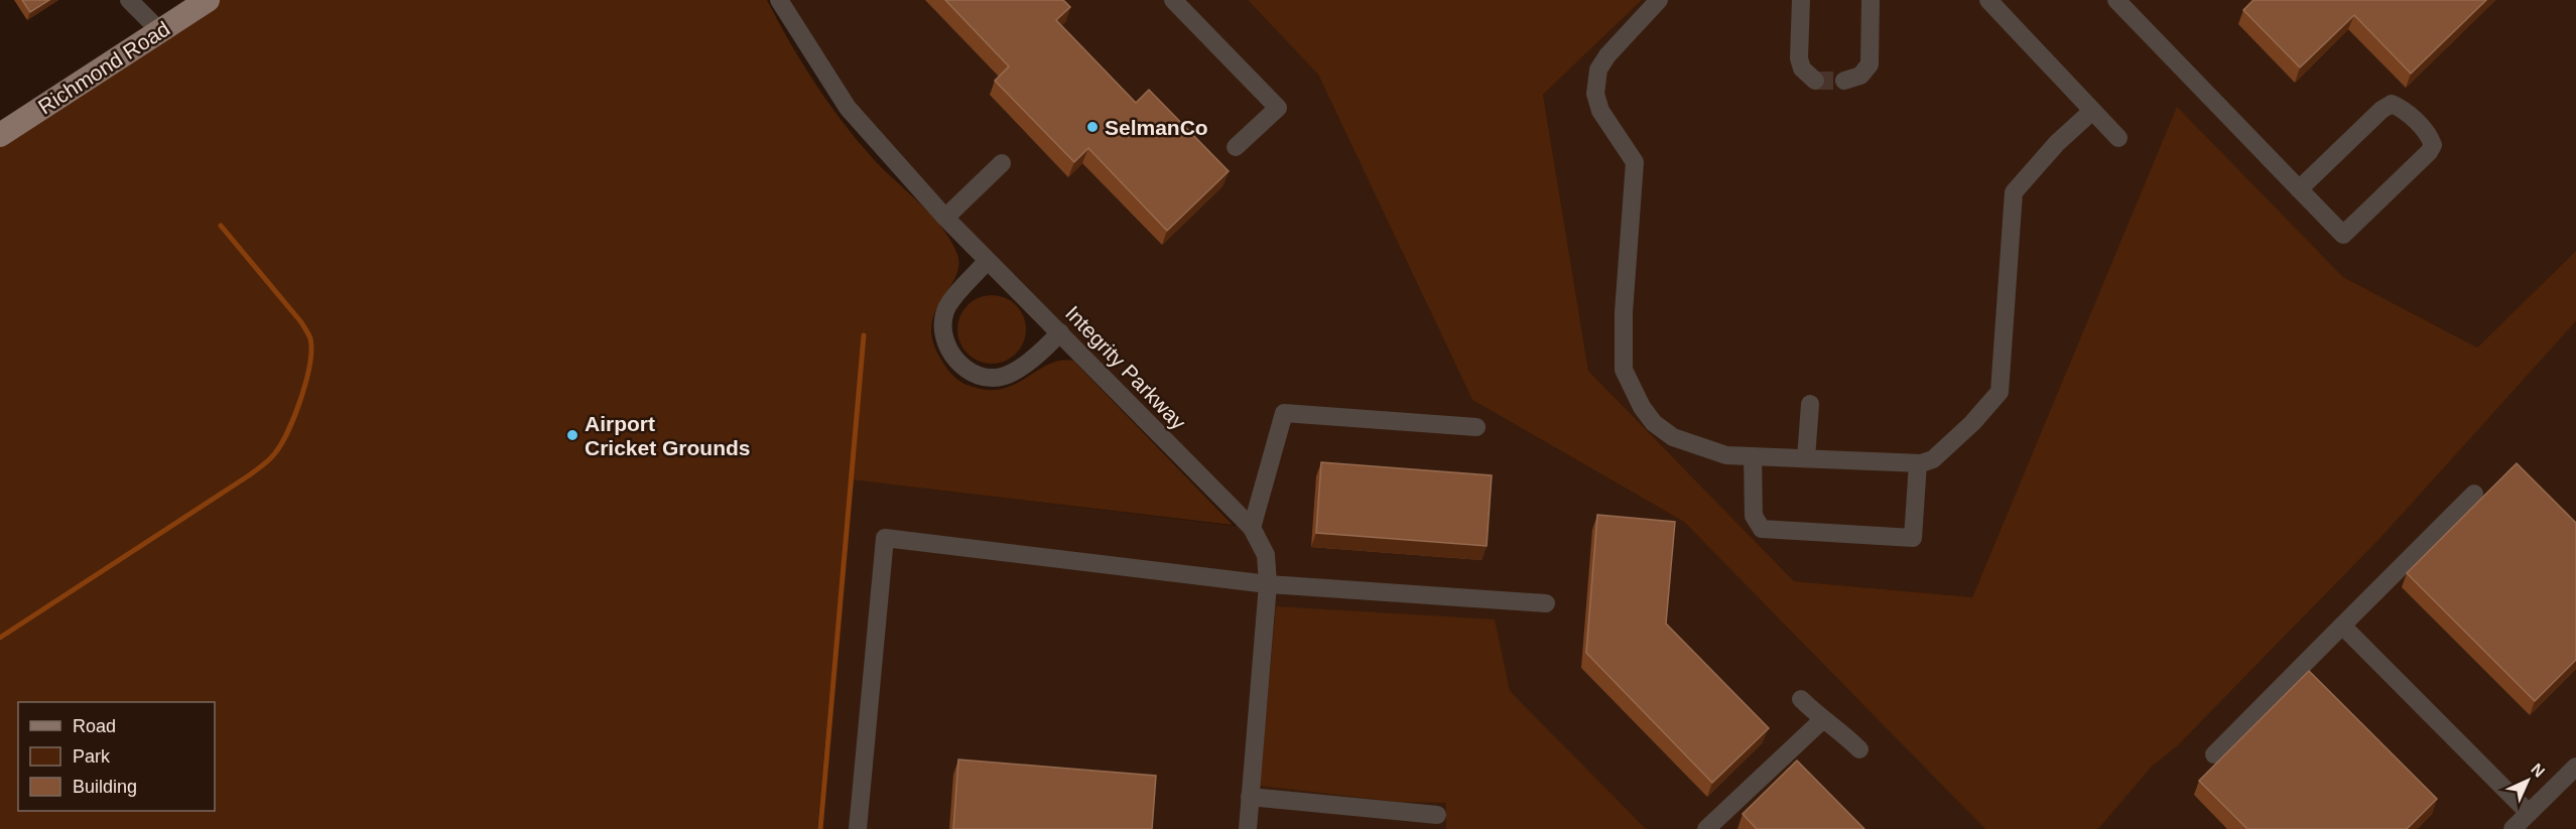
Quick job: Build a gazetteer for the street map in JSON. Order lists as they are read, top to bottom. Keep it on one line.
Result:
{"streets":{"main road":["Richmond Road"],"street":["Integrity Parkway"]},"places":["SelmanCo","Airport Cricket Grounds"],"legend":["Road","Park","Building"],"north":"top right"}
